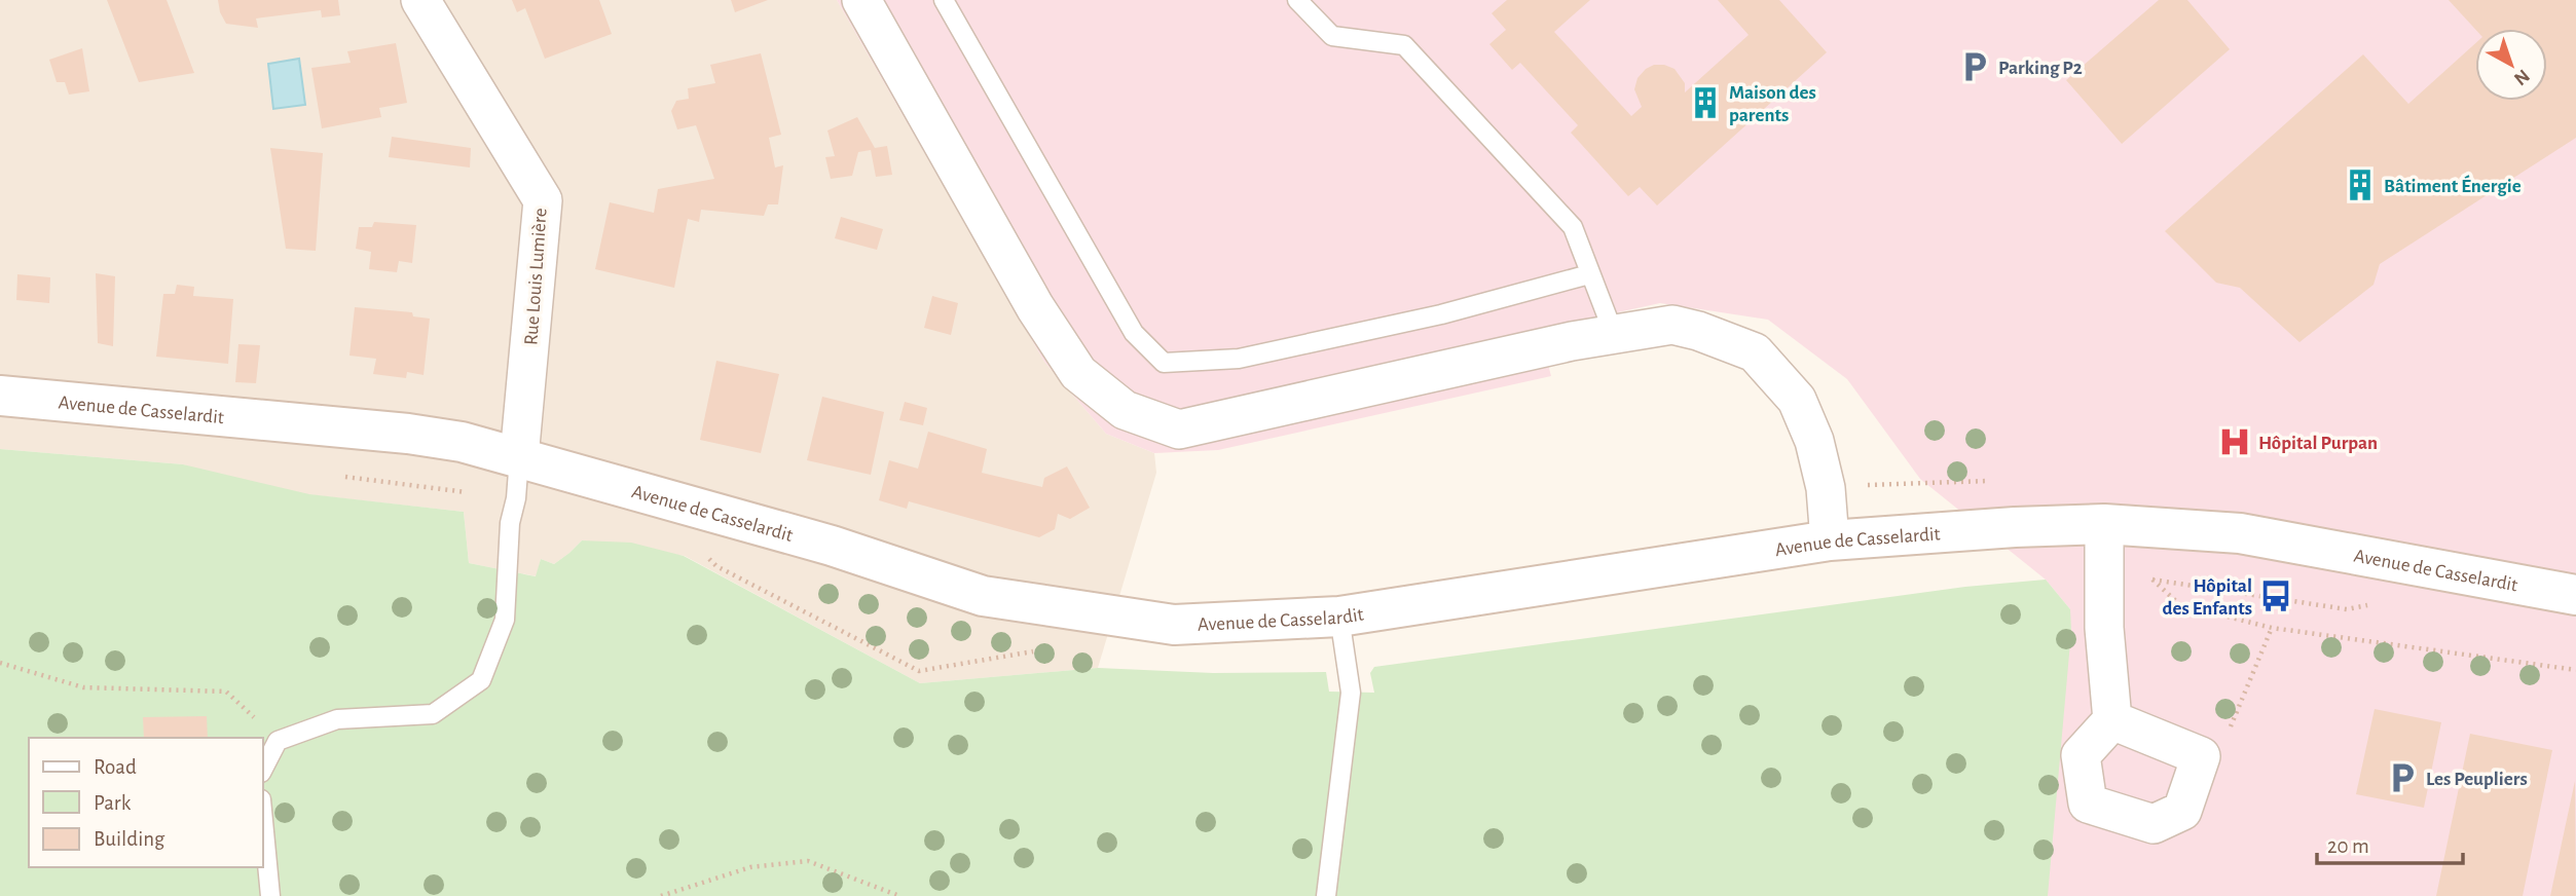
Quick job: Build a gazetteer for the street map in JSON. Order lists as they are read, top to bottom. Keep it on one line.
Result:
{"streets":{"street":["Rue Louis Lumière","Avenue de Casselardit"]},"crossings":[["Rue Louis Lumière","Avenue de Casselardit"]],"places":{"parking":["Parking P2","Les Peupliers"],"building":["Maison des parents","Bâtiment Énergie"],"hospital":["Hôpital Purpan"],"bus stop":["Hôpital des Enfants"]},"legend":["Road","Park","Building"],"scale_bar":"20 m","north":"bottom right"}
